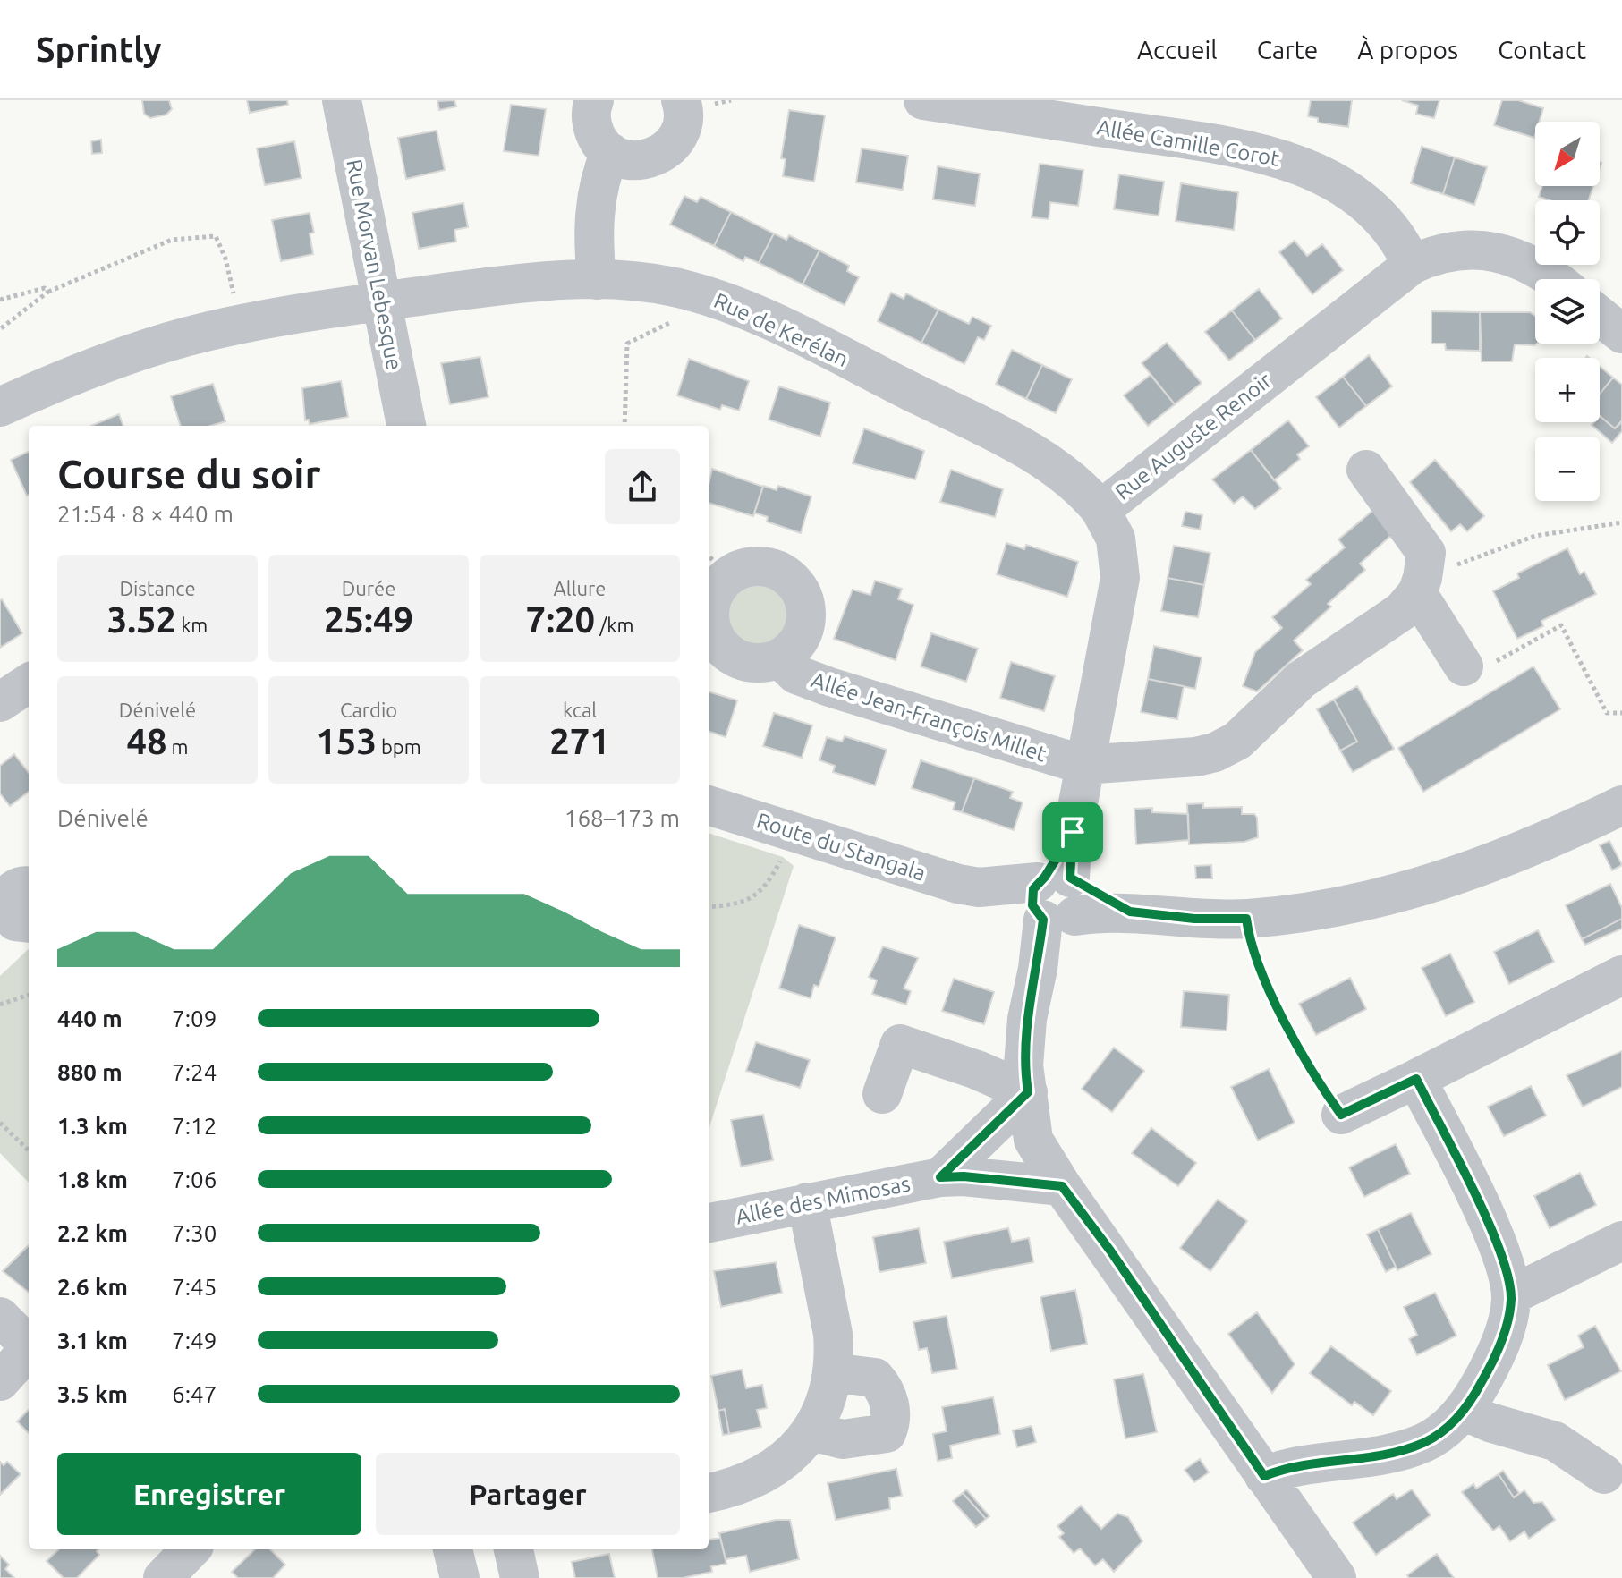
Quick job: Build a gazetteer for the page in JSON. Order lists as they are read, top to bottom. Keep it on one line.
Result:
{"streets":{"street":["Allée Camille Corot","Rue Morvan Lebesque","Rue de Kerélan","Rue Auguste Renoir","Allée Jean-François Millet","Route du Stangala","Allée des Mimosas"]},"crossings":[["Allée Camille Corot","Rue Auguste Renoir"],["Rue Morvan Lebesque","Rue de Kerélan"],["Rue de Kerélan","Rue Auguste Renoir"],["Rue Auguste Renoir","Allée Jean-François Millet"],["Rue Auguste Renoir","Route du Stangala"],["Rue Auguste Renoir","Allée des Mimosas"]],"north":"bottom left","page":{"header":"Sprintly","nav":["Accueil","Carte","À propos","Contact"],"map_buttons":["+","−"],"heading":["Course du soir","21:54 · 8 × 440 m"],"stats":[["Distance","3.52 km"],["Durée","25:49"],["Allure","7:20 /km"],["Dénivelé","48 m"],["Cardio","153 bpm"],["kcal","271"]],"chart":["Dénivelé","168–173 m"],"list":[{"name":"440 m","note":"7:09"},{"name":"880 m","note":"7:24"},{"name":"1.3 km","note":"7:12"},{"name":"1.8 km","note":"7:06"},{"name":"2.2 km","note":"7:30"},{"name":"2.6 km","note":"7:45"},{"name":"3.1 km","note":"7:49"},{"name":"3.5 km","note":"6:47"}],"buttons":["Enregistrer","Partager"]}}
